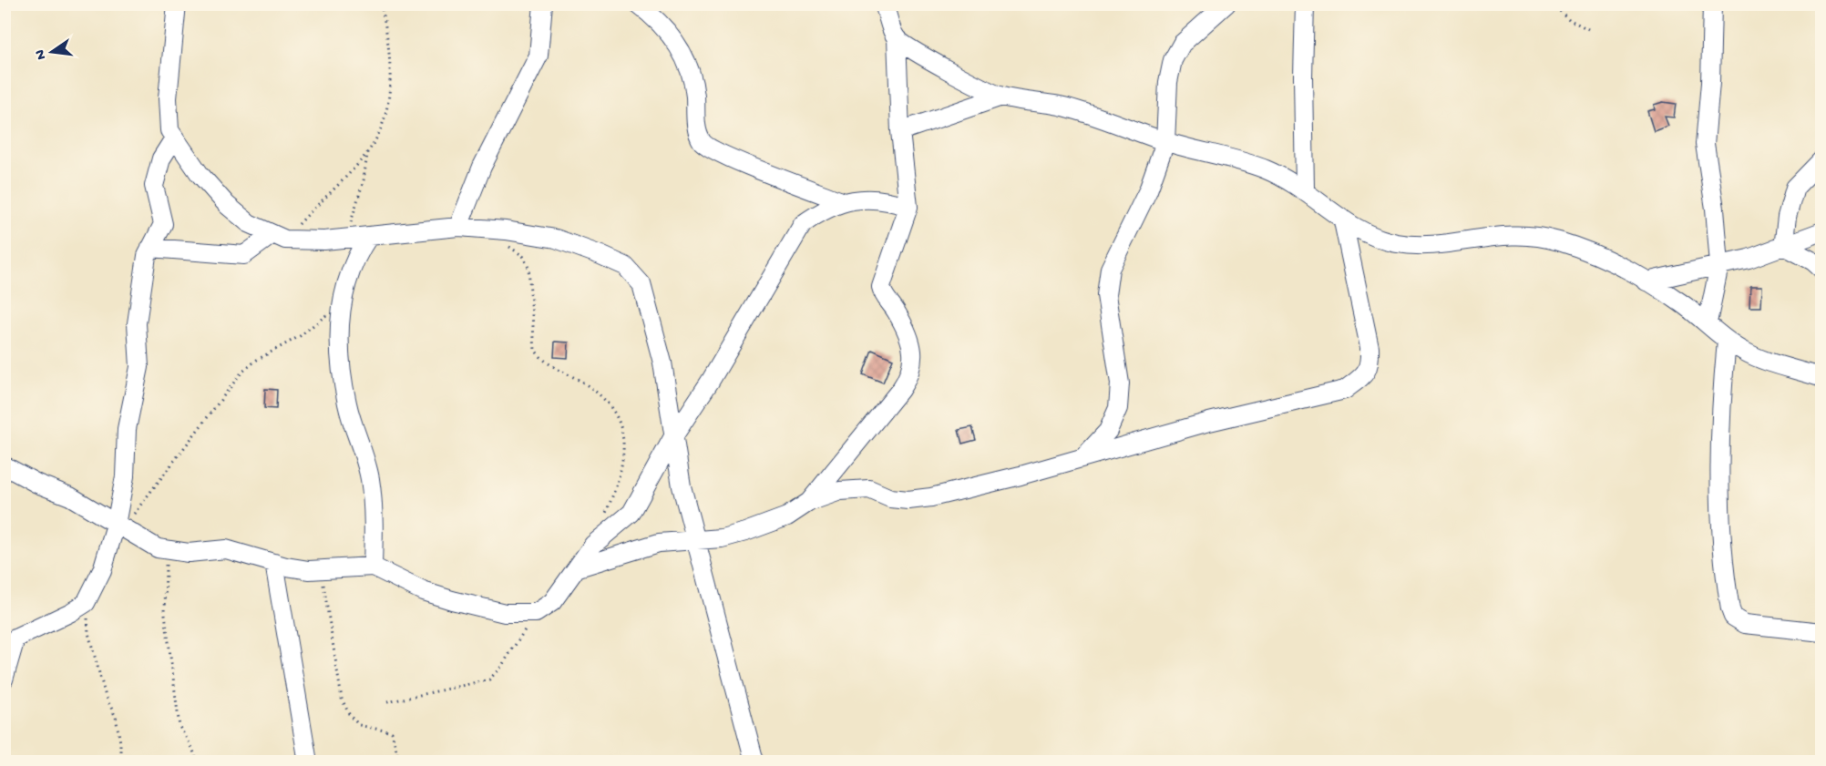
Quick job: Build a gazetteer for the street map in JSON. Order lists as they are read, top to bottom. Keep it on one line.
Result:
{"north":"left"}
